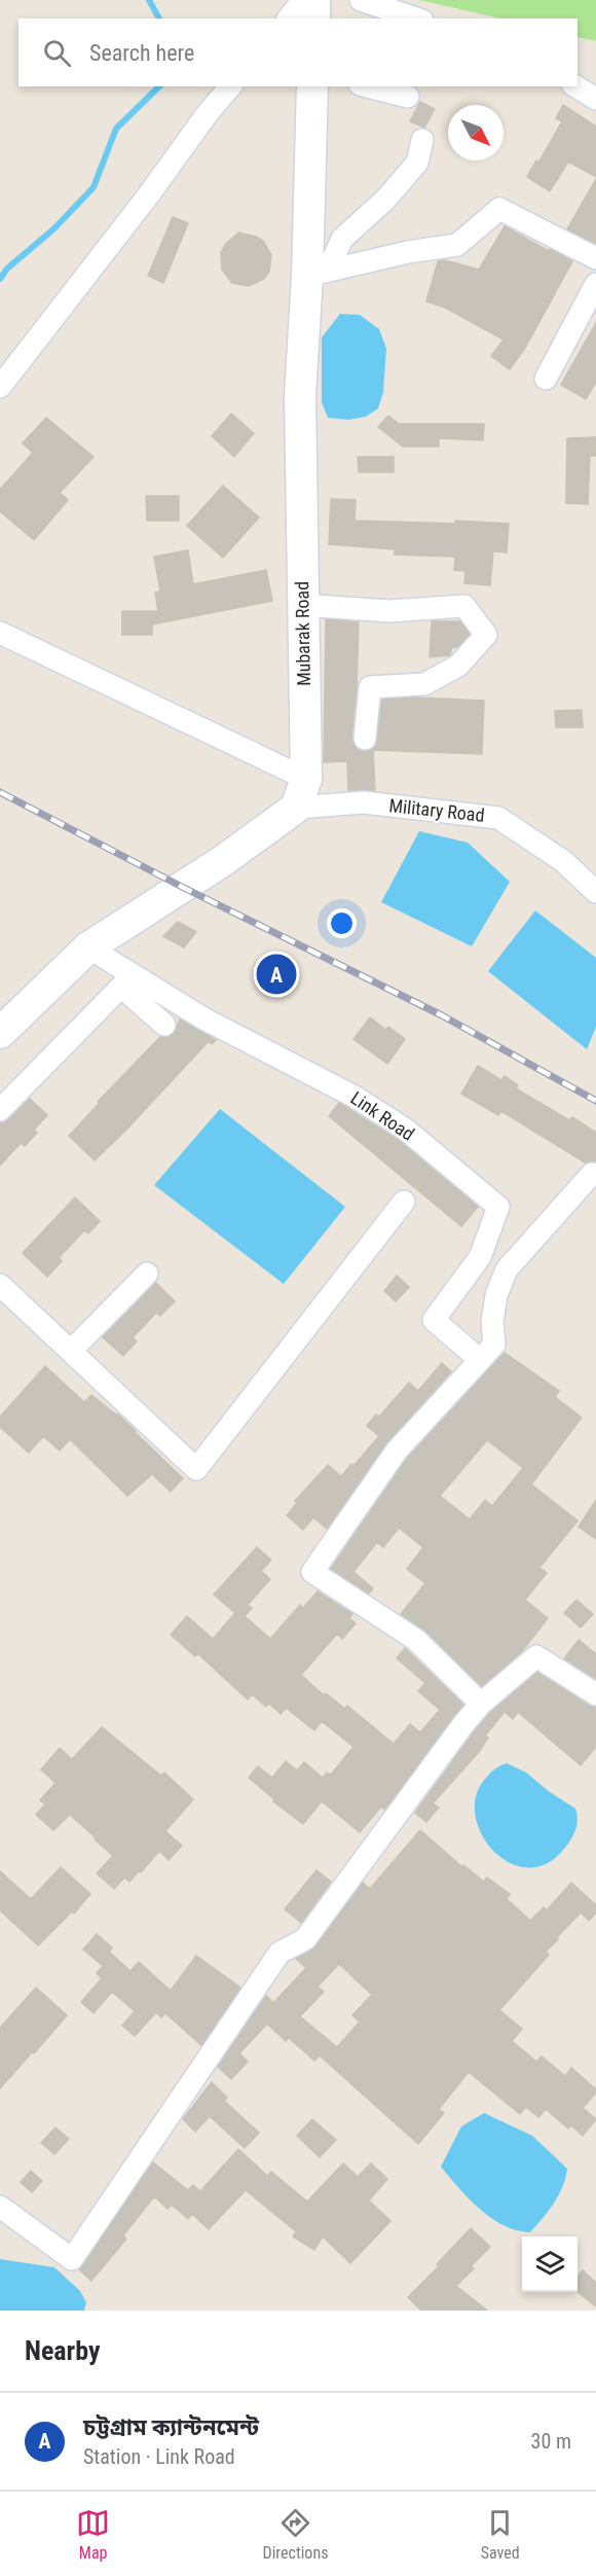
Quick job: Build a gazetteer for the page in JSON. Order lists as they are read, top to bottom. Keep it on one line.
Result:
{"streets":{"street":["Mubarak Road","Military Road","Link Road"]},"crossings":[["Mubarak Road","Military Road"]],"north":"bottom right","page":{"search":"Search here","pins":"A","heading":"Nearby","list":[{"mark":"A","name":"চট্টগ্রাম ক্যান্টনমেন্ট","note":"Station · Link Road","value":"30 m"}],"nav":["Map","Directions","Saved"]}}
